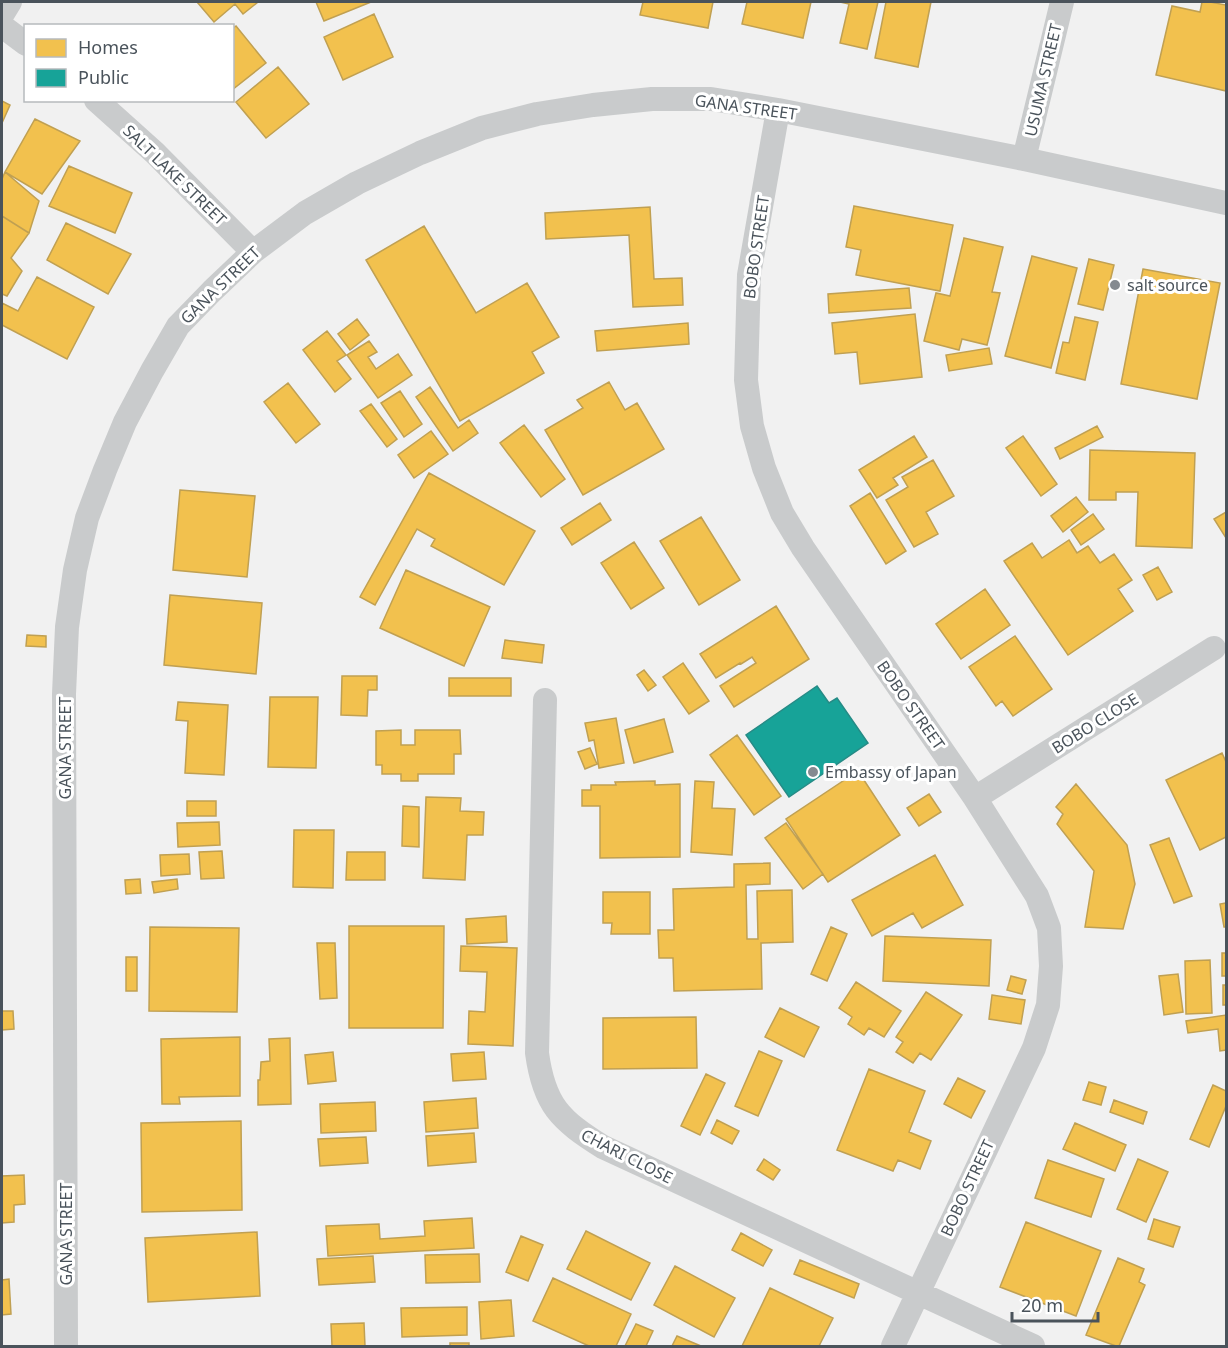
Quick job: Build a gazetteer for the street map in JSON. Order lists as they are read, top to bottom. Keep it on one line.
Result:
{"streets":{"street":["USUMA STREET","GANA STREET","SALT LAKE STREET","BOBO STREET","BOBO CLOSE","CHARI CLOSE"]},"crossings":[["USUMA STREET","GANA STREET"],["GANA STREET","SALT LAKE STREET"],["GANA STREET","BOBO STREET"],["BOBO STREET","BOBO CLOSE"],["BOBO STREET","CHARI CLOSE"]],"places":["salt source","Embassy of Japan"],"legend":["Homes","Public"],"scale_bar":"20 m"}
